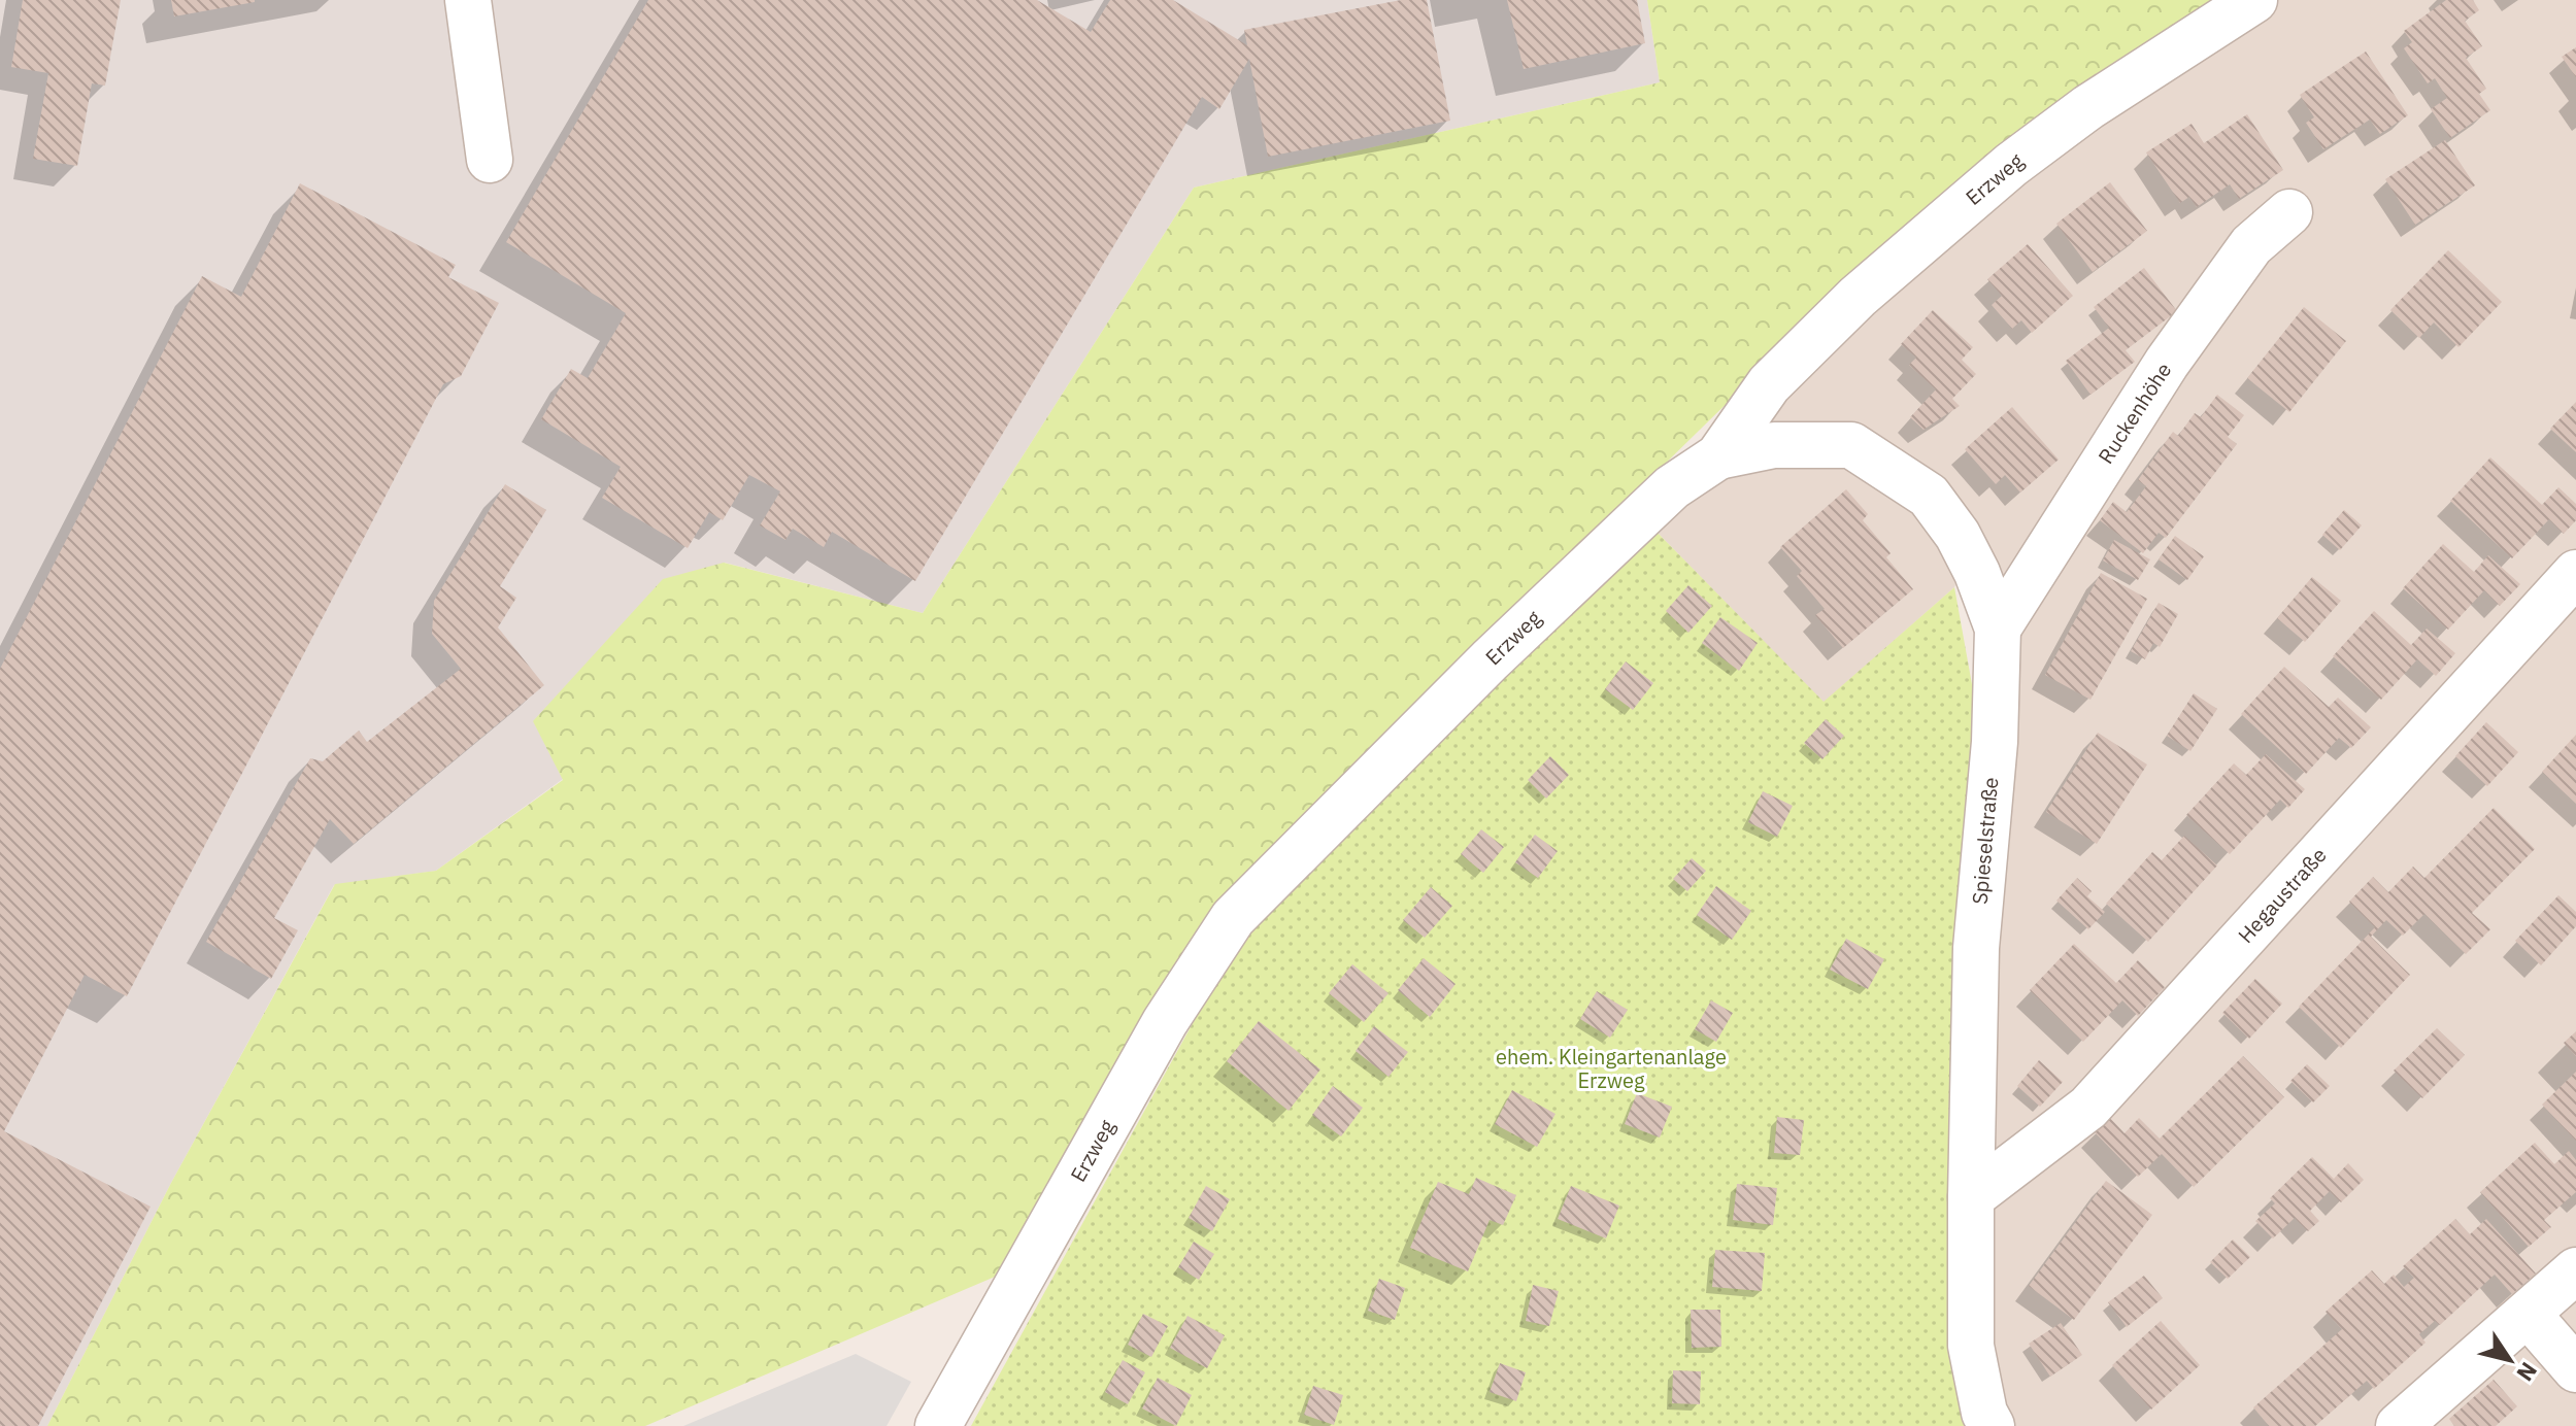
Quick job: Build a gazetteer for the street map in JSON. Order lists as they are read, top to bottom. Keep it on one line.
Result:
{"streets":{"street":["Erzweg","Ruckenhöhe","Spieselstraße","Hegaustraße"]},"crossings":[["Erzweg","Spieselstraße"],["Ruckenhöhe","Spieselstraße"],["Spieselstraße","Hegaustraße"]],"parks":["ehem. Kleingartenanlage Erzweg"],"north":"bottom right"}
